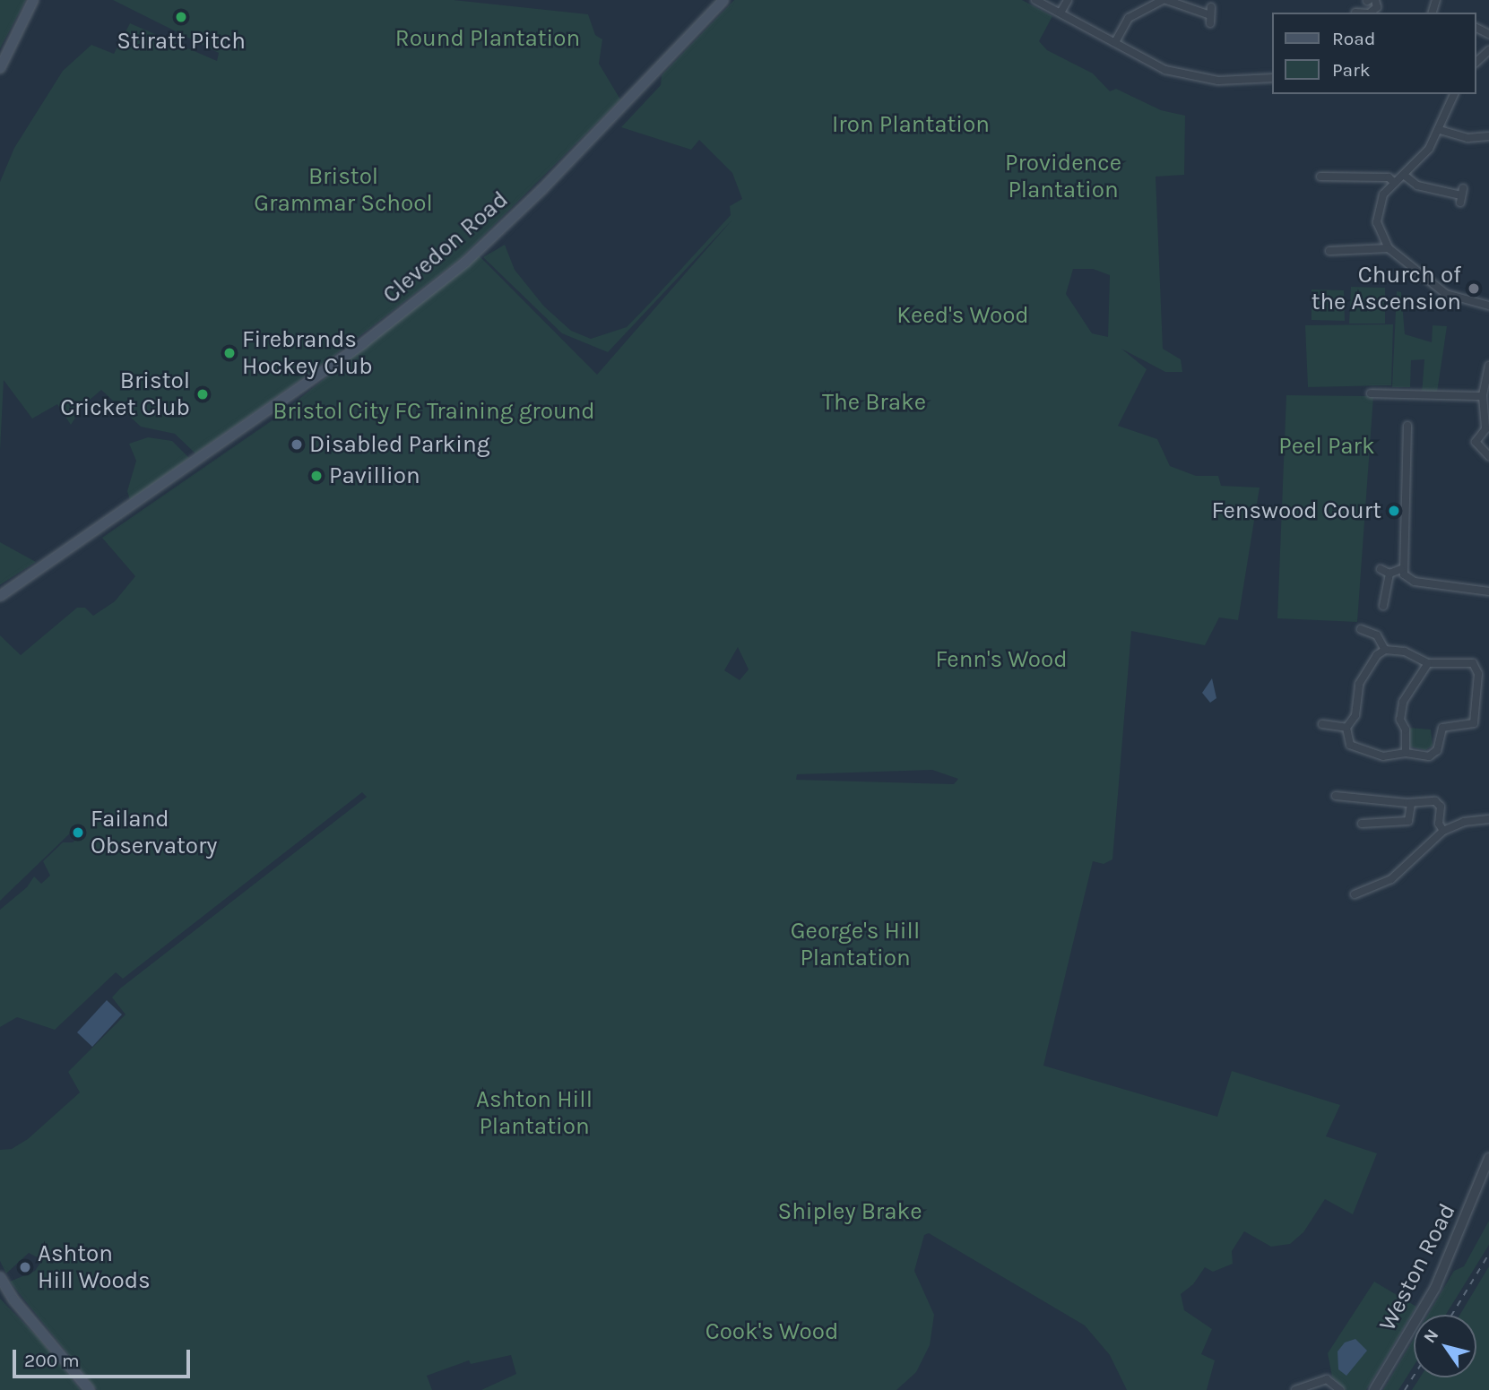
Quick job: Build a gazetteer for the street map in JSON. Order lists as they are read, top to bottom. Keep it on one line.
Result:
{"streets":{"main road":["Clevedon Road"],"street":["Weston Road"]},"parks":["Round Plantation","Iron Plantation","Providence Plantation","Bristol Grammar School","Keed's Wood","The Brake","Bristol City FC Training ground","Peel Park","Fenn's Wood","George's Hill Plantation","Ashton Hill Plantation","Shipley Brake","Cook's Wood"],"places":["Stiratt Pitch","Church of the Ascension","Firebrands Hockey Club","Bristol Cricket Club","Disabled Parking","Pavillion","Fenswood Court","Failand Observatory","Ashton Hill Woods"],"legend":["Road","Park"],"scale_bar":"200 m","north":"top left"}
